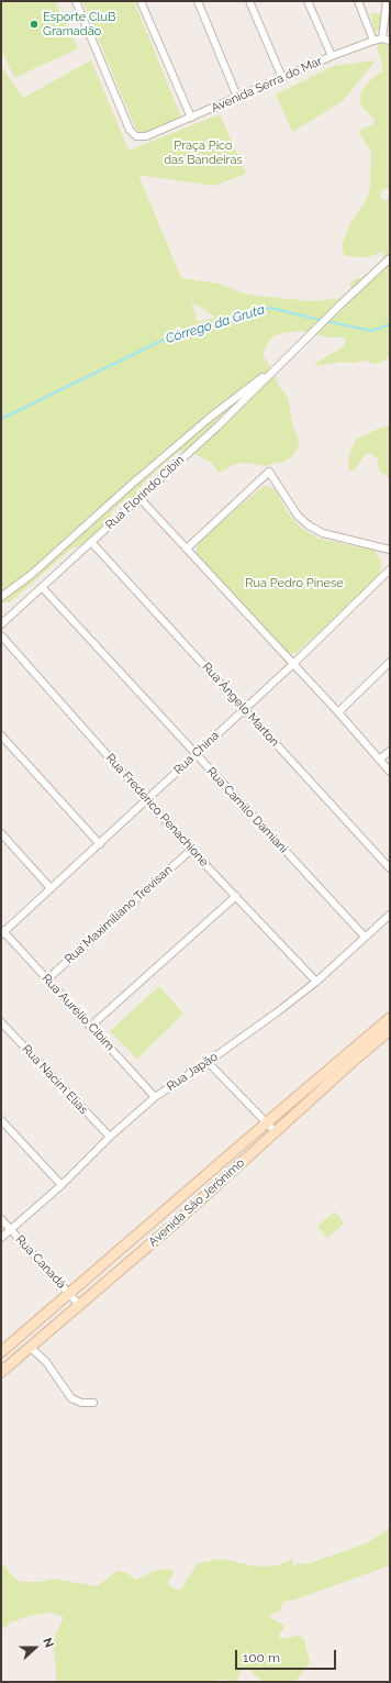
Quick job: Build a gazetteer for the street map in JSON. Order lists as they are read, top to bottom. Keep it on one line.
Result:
{"streets":{"street":["Avenida Serra do Mar","Rua Florindo Cibin","Rua Ângelo Marton","Rua China","Rua Frederico Penachione","Rua Camilo Damiani","Rua Maximiliano Trevisan","Rua Aurélio Cibim","Rua Japão","Rua Nacim Elias","Avenida São Jerônimo","Rua Canadá"]},"crossings":[["Rua Florindo Cibin","Rua Ângelo Marton"],["Rua Florindo Cibin","Rua Camilo Damiani"],["Rua Ângelo Marton","Rua China"],["Rua China","Rua Frederico Penachione"],["Rua China","Rua Camilo Damiani"],["Rua China","Rua Aurélio Cibim"],["Rua Frederico Penachione","Rua Maximiliano Trevisan"],["Rua Frederico Penachione","Rua Japão"],["Rua Camilo Damiani","Rua Japão"],["Rua Maximiliano Trevisan","Rua Aurélio Cibim"],["Rua Aurélio Cibim","Rua Japão"],["Rua Japão","Rua Nacim Elias"],["Rua Japão","Rua Canadá"],["Avenida São Jerônimo","Rua Canadá"]],"water":["Córrego da Gruta"],"parks":["Praça Pico das Bandeiras","Rua Pedro Pinese"],"places":["Esporte CluB Gramadão"],"scale_bar":"100 m","north":"right"}
